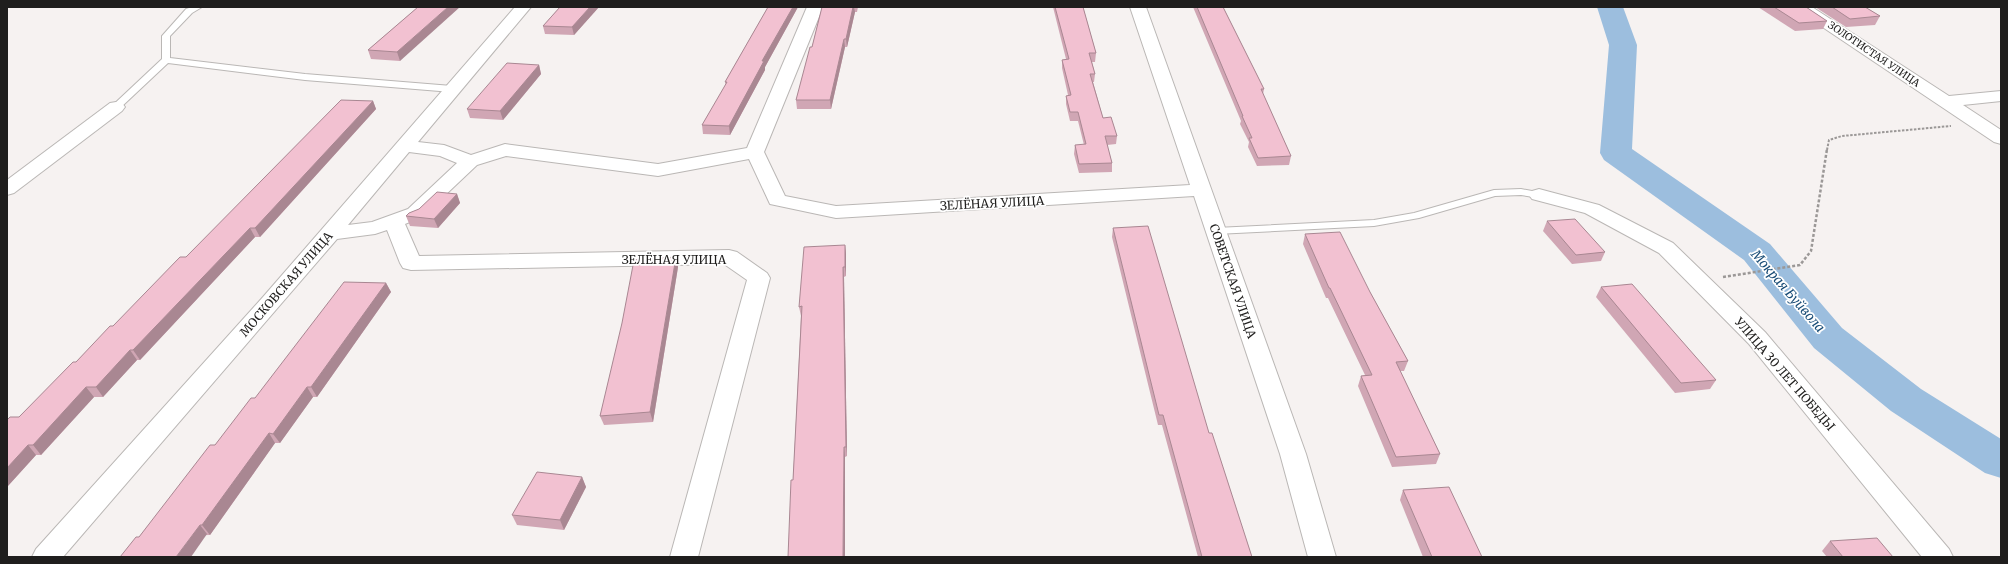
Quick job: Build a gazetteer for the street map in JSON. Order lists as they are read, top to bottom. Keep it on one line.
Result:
{"streets":{"street":["ЗОЛОТИСТАЯ УЛИЦА","ЗЕЛЁНАЯ УЛИЦА","СОВЕТСКАЯ УЛИЦА","МОСКОВСКАЯ УЛИЦА","УЛИЦА 30 ЛЕТ ПОБЕДЫ"]},"crossings":[["ЗЕЛЁНАЯ УЛИЦА","СОВЕТСКАЯ УЛИЦА"]],"water":["Мокрая Буйвола"]}
